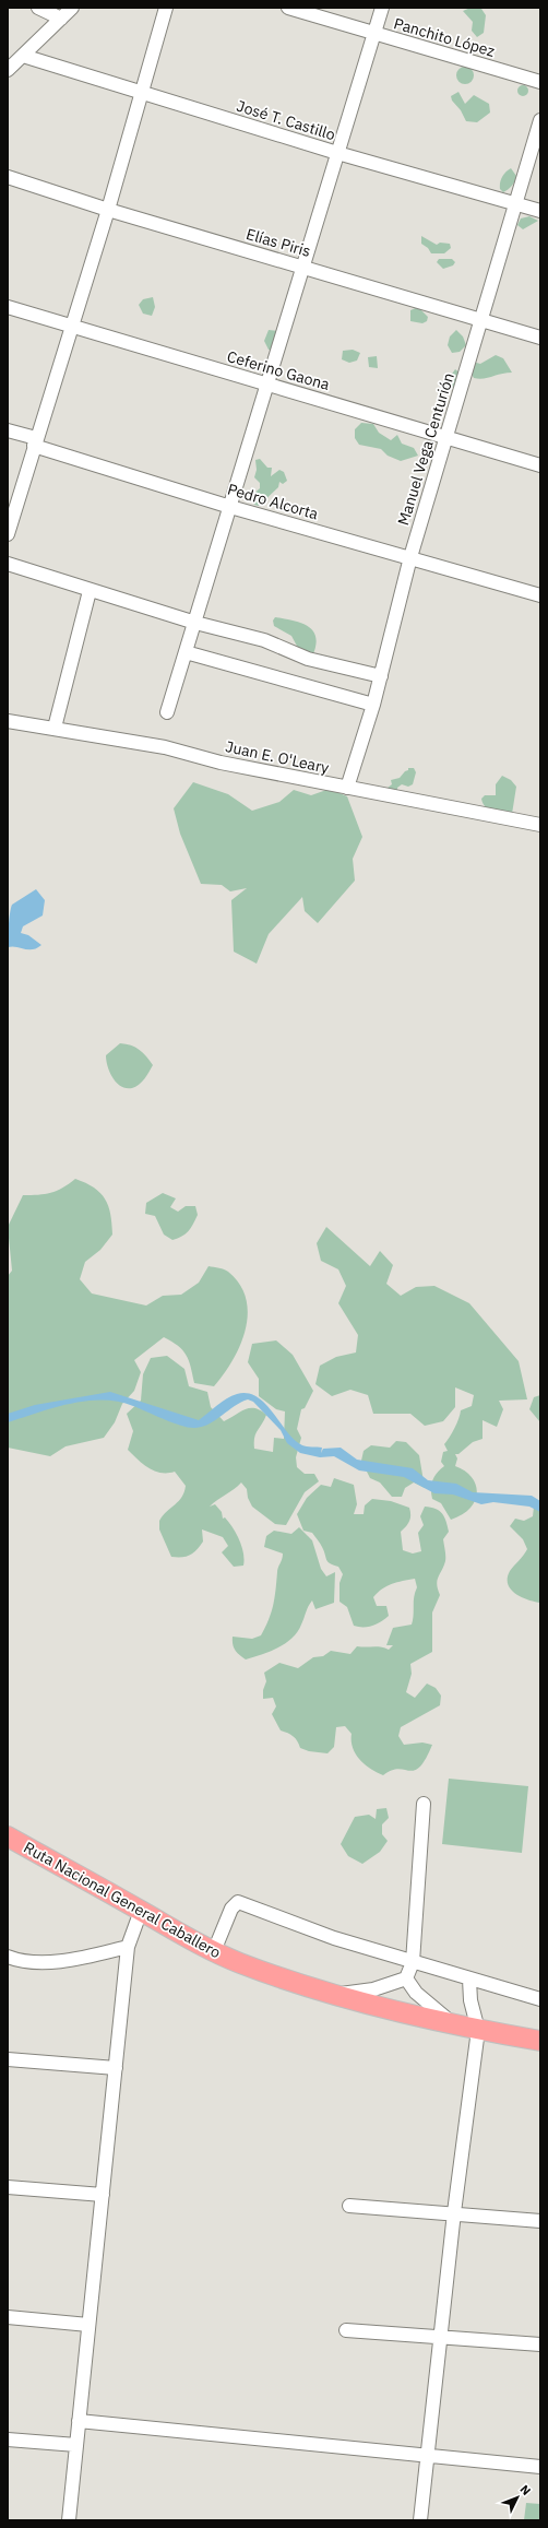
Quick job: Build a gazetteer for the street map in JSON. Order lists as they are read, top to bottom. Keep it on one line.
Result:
{"streets":{"highway":["Ruta Nacional General Caballero"],"street":["Panchito López","José T. Castillo","Elías Piris","Ceferino Gaona","Manuel Vega Centurión","Pedro Alcorta","Juan E. O'Leary"]},"crossings":[["José T. Castillo","Manuel Vega Centurión"],["Elías Piris","Manuel Vega Centurión"],["Ceferino Gaona","Manuel Vega Centurión"],["Manuel Vega Centurión","Pedro Alcorta"],["Manuel Vega Centurión","Juan E. O'Leary"]],"north":"top right"}
